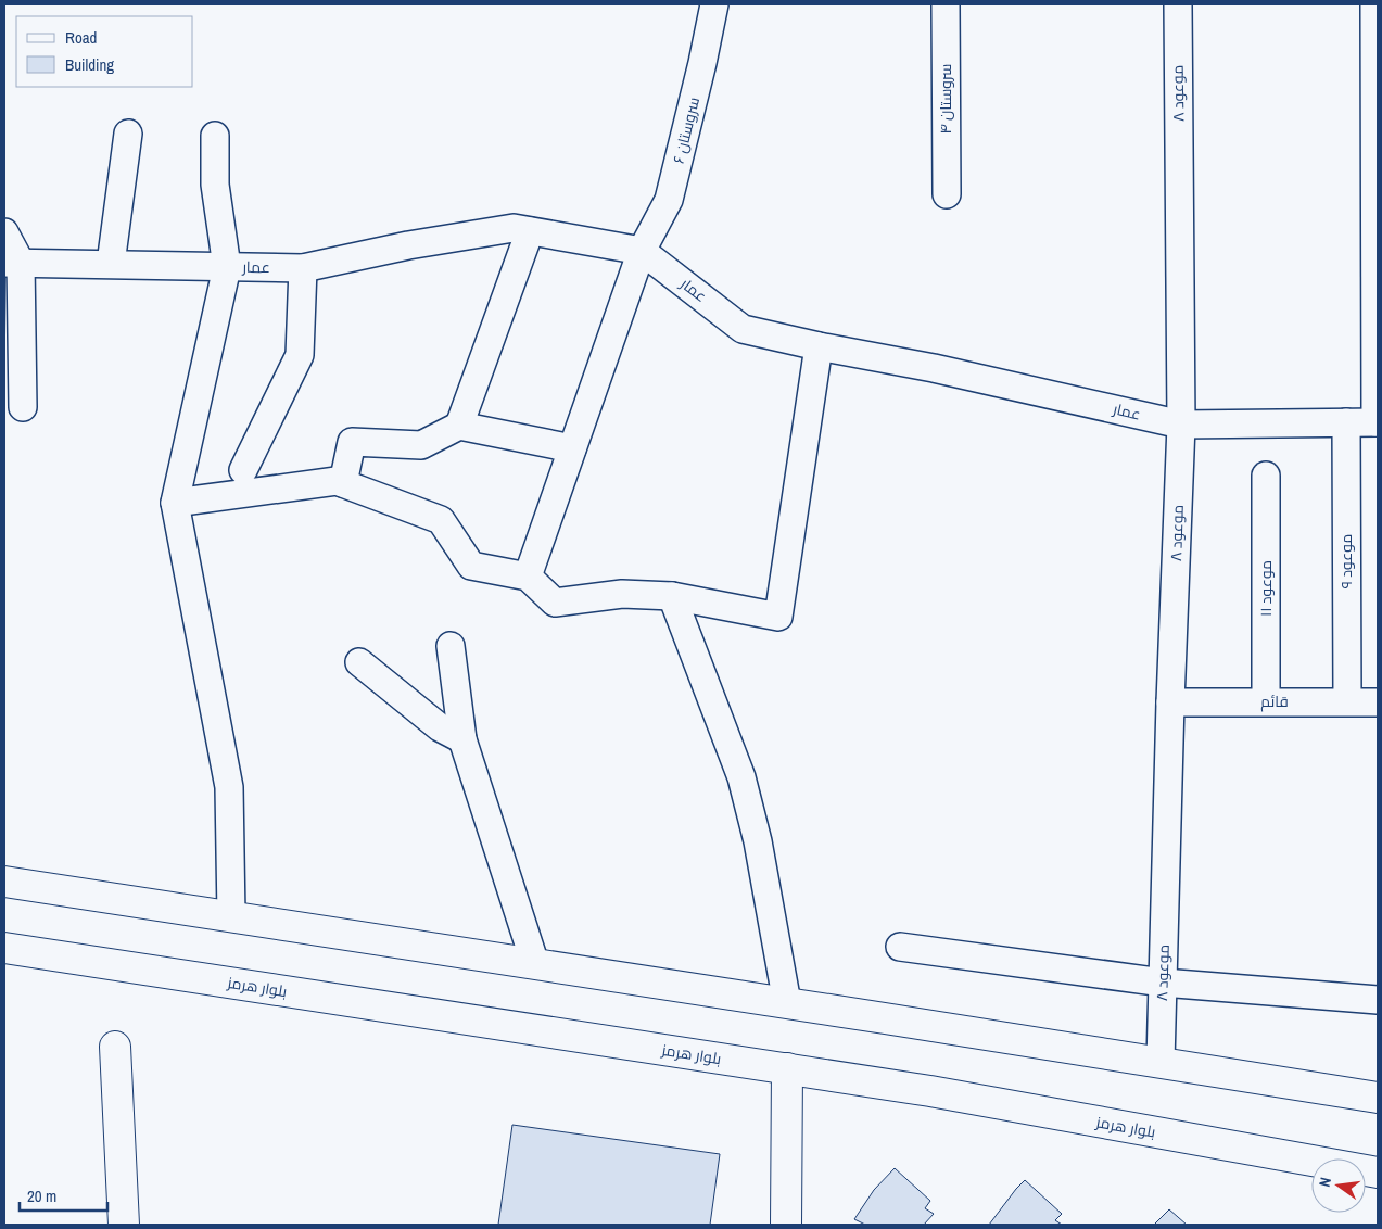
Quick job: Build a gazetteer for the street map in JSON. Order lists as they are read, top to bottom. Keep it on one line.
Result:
{"streets":{"main road":["بلوار هرمز"],"street":["موعود ۸","سروستان ۴","سروستان ۶","عمار","موعود ۹","موعود ۱۱","قائم"]},"crossings":[["موعود ۸","عمار"],["موعود ۸","قائم"],["سروستان ۶","عمار"],["عمار","موعود ۹"],["موعود ۹","قائم"],["موعود ۱۱","قائم"]],"legend":["Road","Building"],"scale_bar":"20 m","north":"left"}
